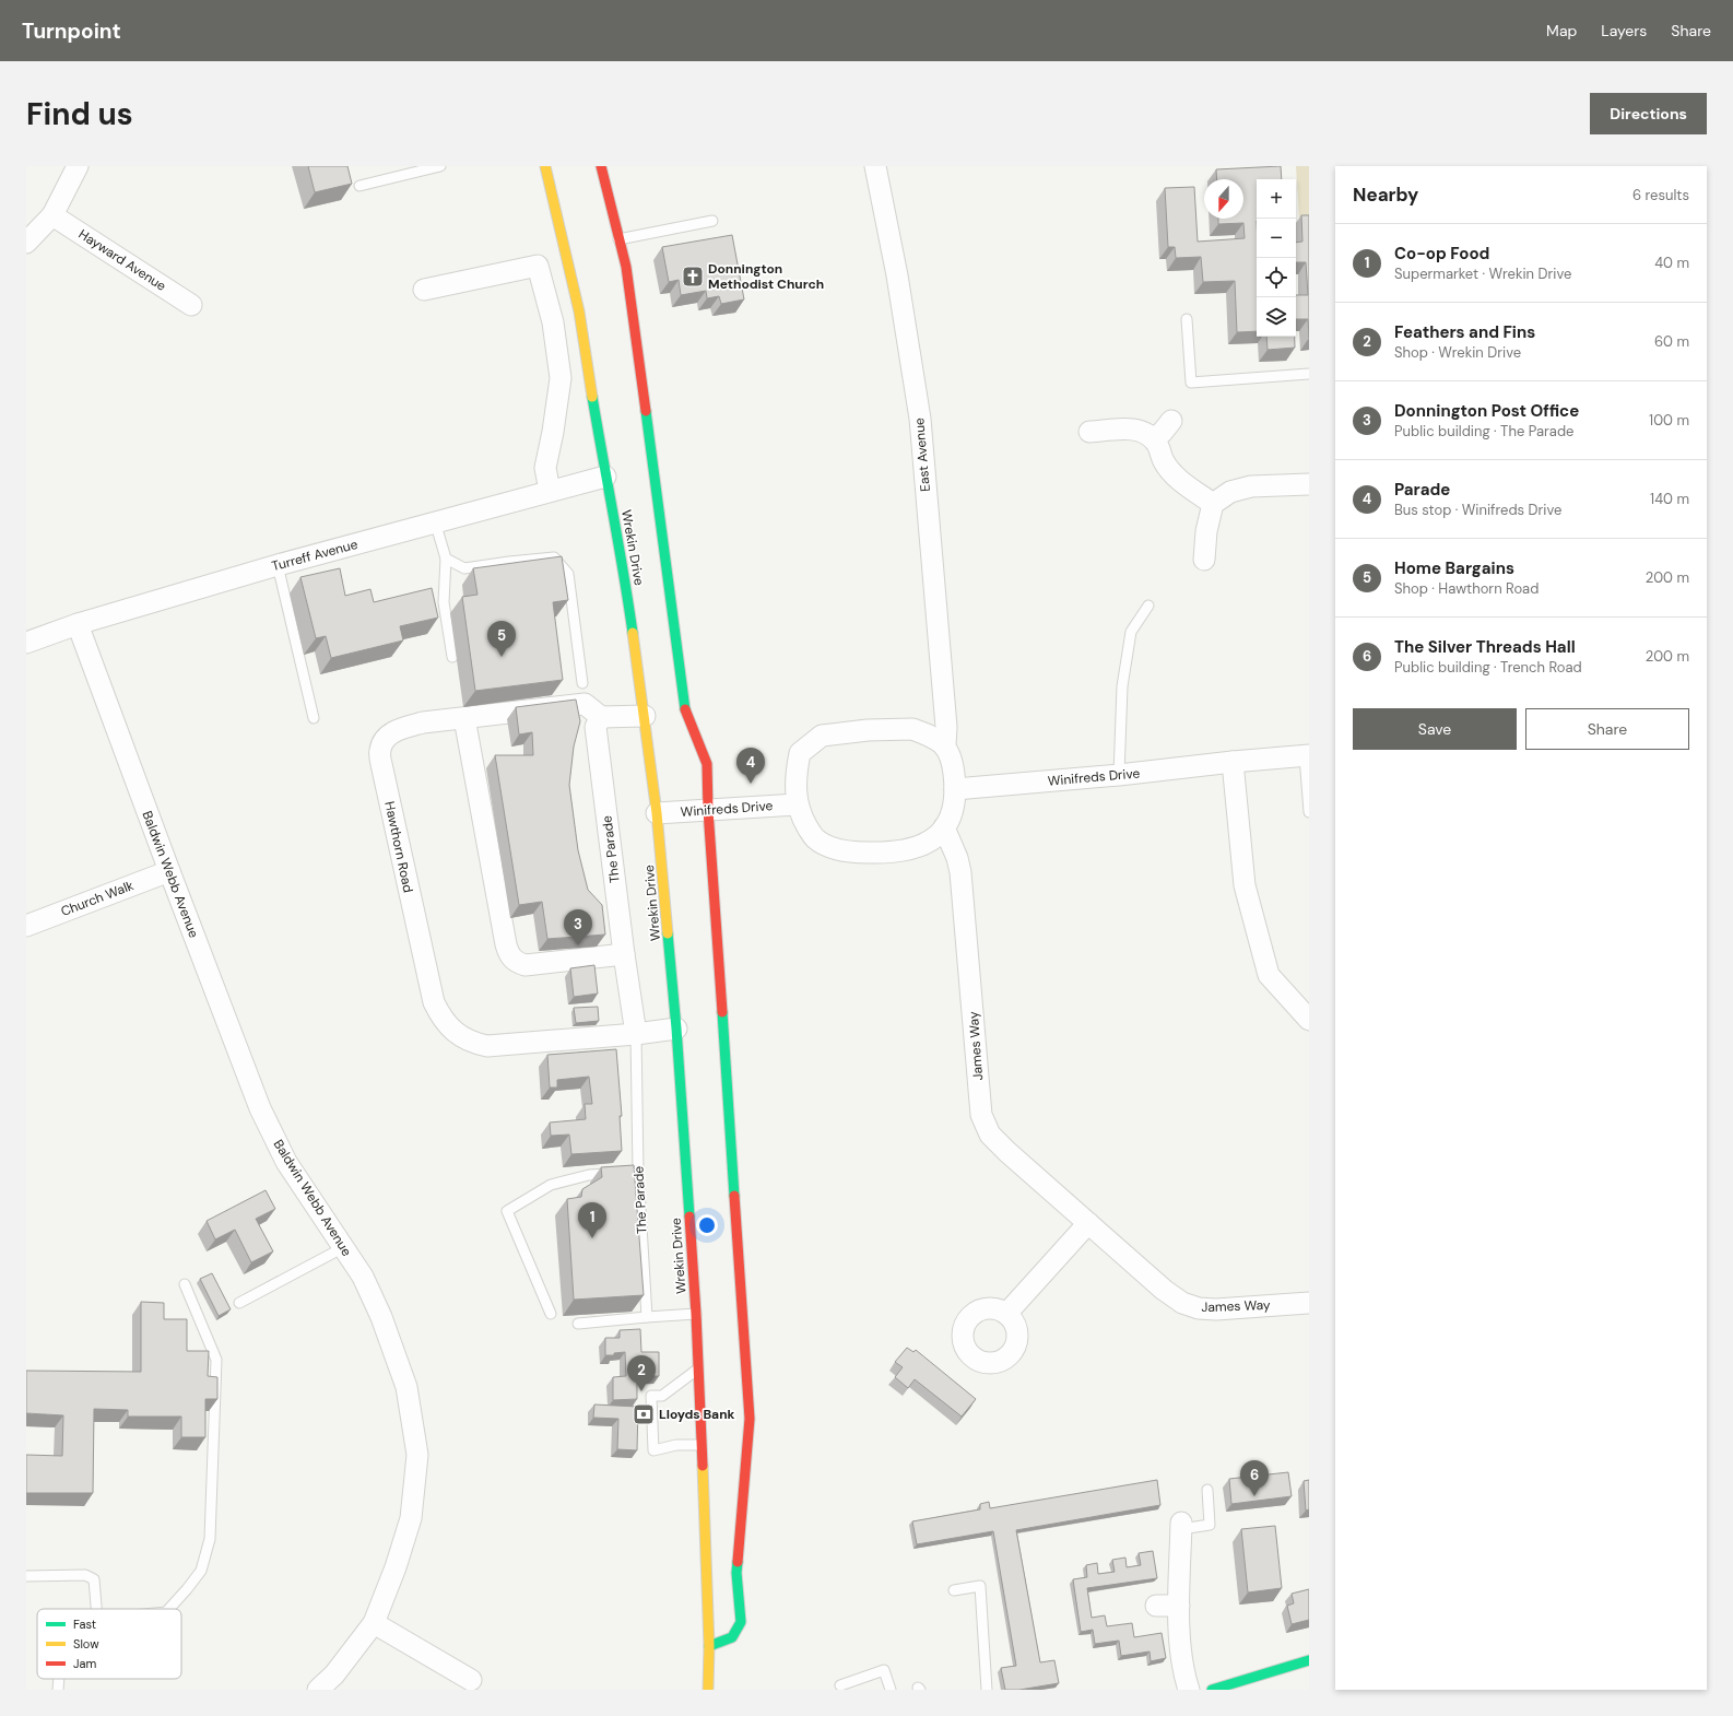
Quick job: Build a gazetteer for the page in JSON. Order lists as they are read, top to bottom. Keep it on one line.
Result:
{"streets":{"street":["Hayward Avenue","East Avenue","Wrekin Drive","Turreff Avenue","Winifreds Drive","Hawthorn Road","The Parade","Baldwin Webb Avenue","Church Walk","James Way"]},"crossings":[["East Avenue","Winifreds Drive"],["East Avenue","James Way"],["Wrekin Drive","Turreff Avenue"],["Wrekin Drive","Winifreds Drive"],["Turreff Avenue","Baldwin Webb Avenue"],["Winifreds Drive","James Way"],["Hawthorn Road","The Parade"],["Baldwin Webb Avenue","Church Walk"]],"places":{"church":["Donnington Methodist Church"],"bank":["Lloyds Bank"]},"legend":["Fast","Slow","Jam"],"north":"bottom","page":{"header":"Turnpoint","nav":["Map","Layers","Share"],"buttons":["Directions",["Save","Share"]],"title":"Find us","heading":["Nearby","6 results"],"map_buttons":["+","−"],"list":[{"mark":"1","name":"Co-op Food","note":"Supermarket · Wrekin Drive","value":"40 m"},{"mark":"2","name":"Feathers and Fins","note":"Shop · Wrekin Drive","value":"60 m"},{"mark":"3","name":"Donnington Post Office","note":"Public building · The Parade","value":"100 m"},{"mark":"4","name":"Parade","note":"Bus stop · Winifreds Drive","value":"140 m"},{"mark":"5","name":"Home Bargains","note":"Shop · Hawthorn Road","value":"200 m"},{"mark":"6","name":"The Silver Threads Hall","note":"Public building · Trench Road","value":"200 m"}],"pins":["5","4","3","1","2","6"]}}
